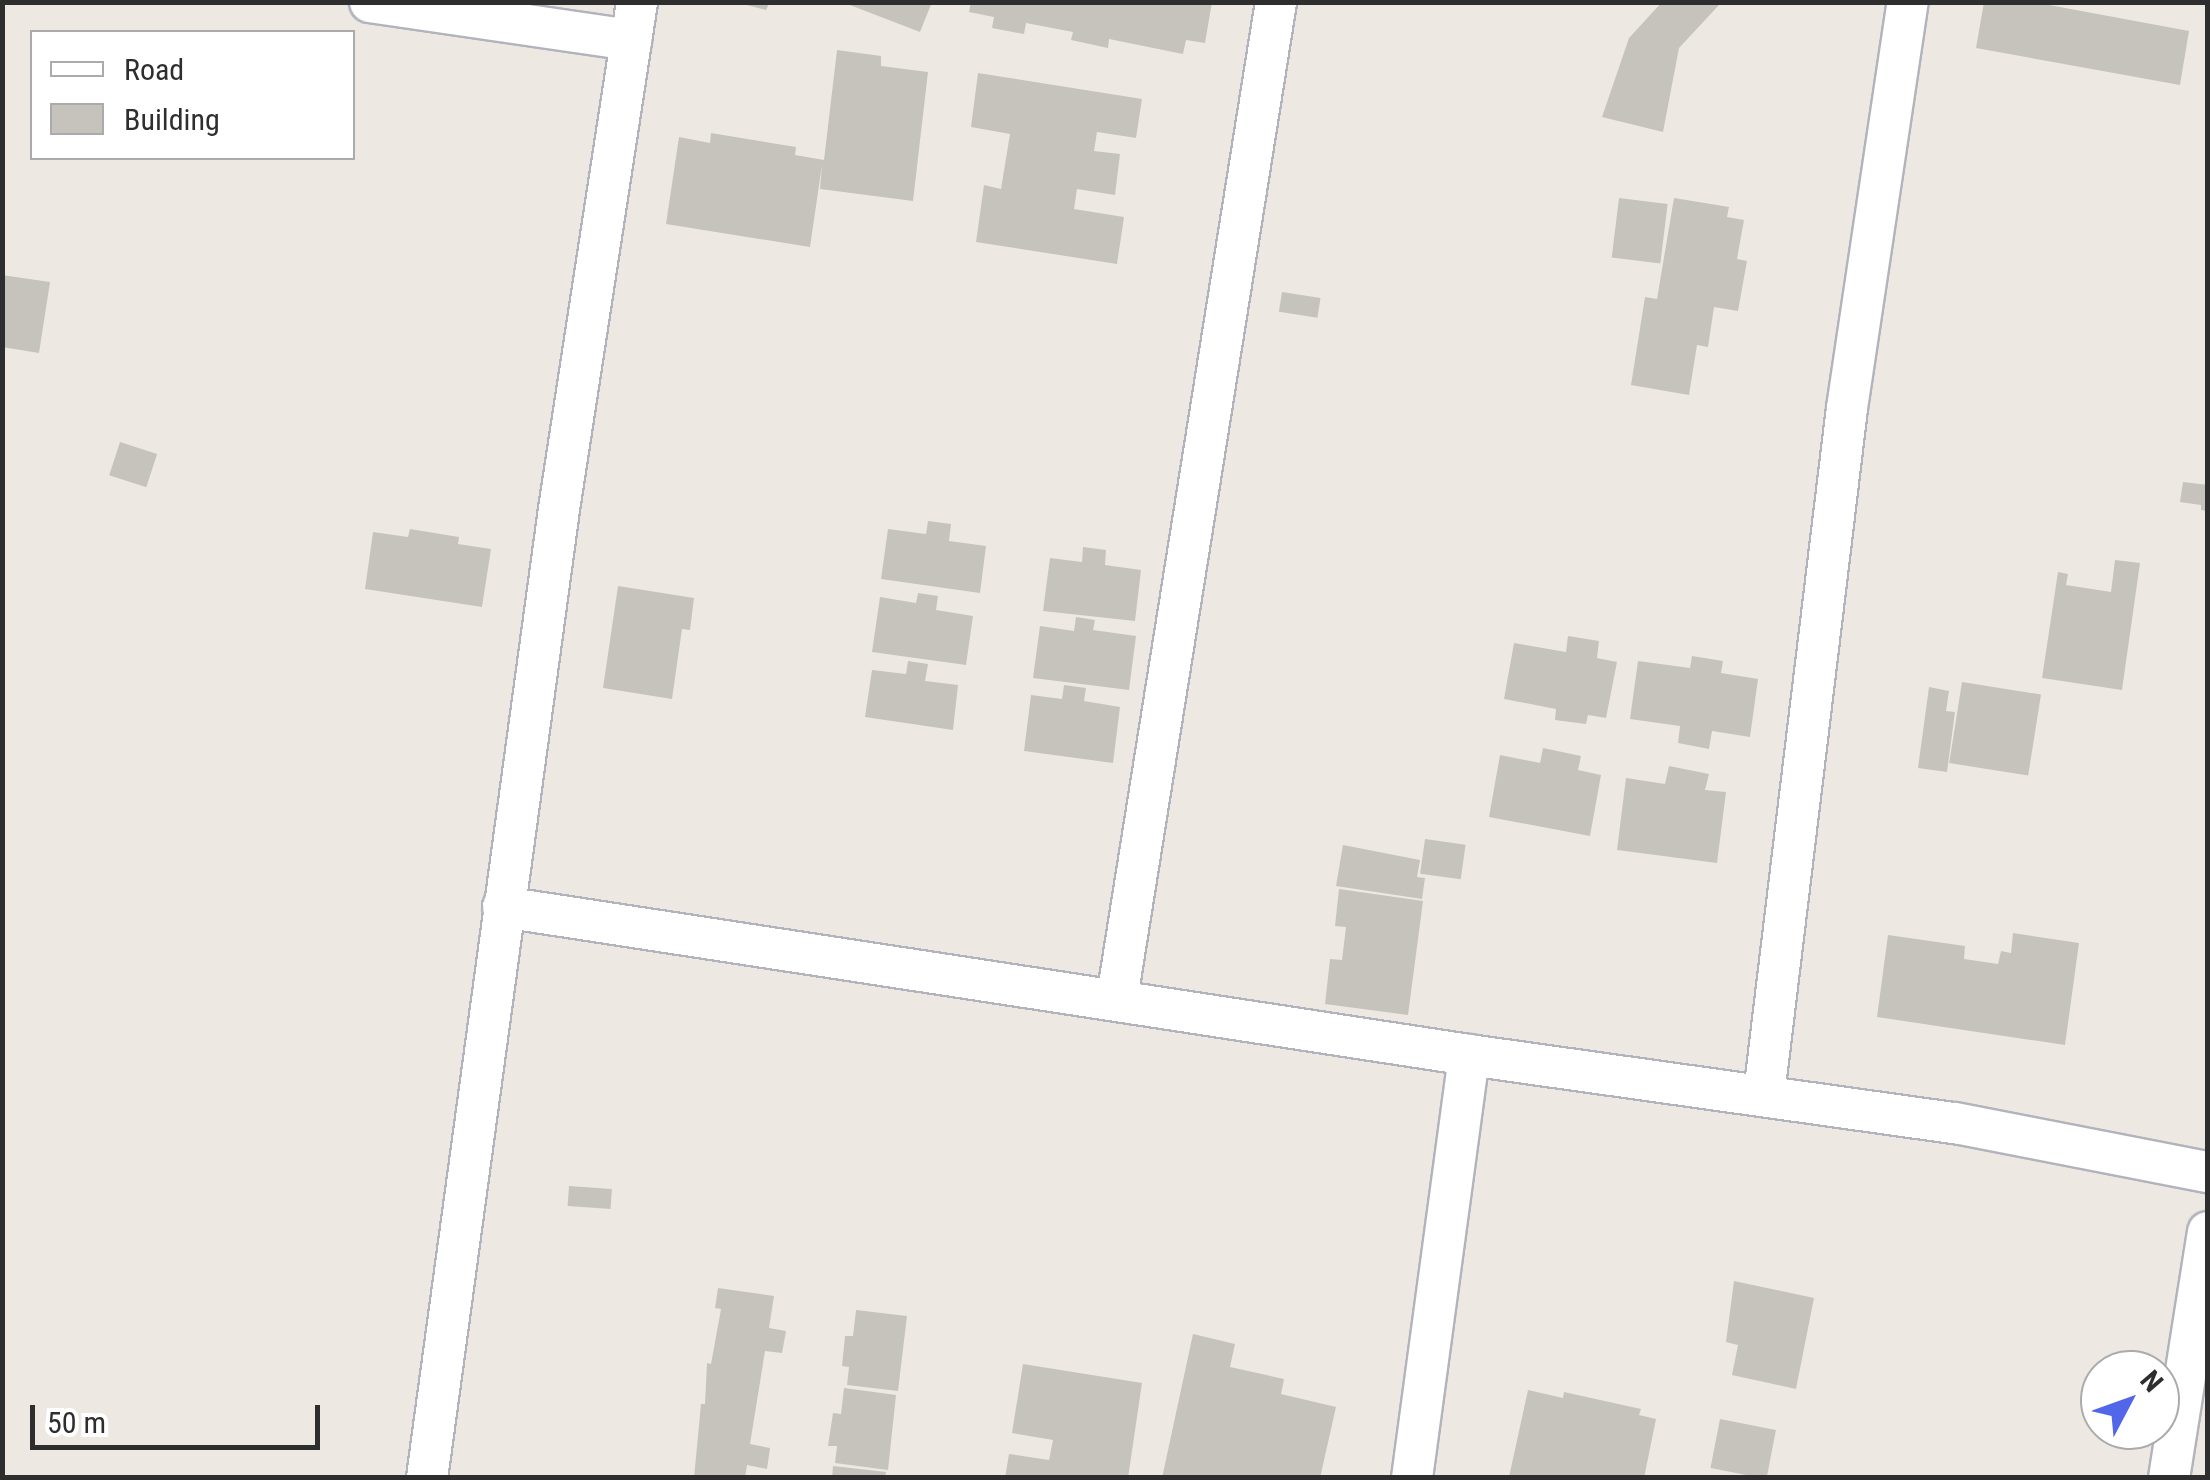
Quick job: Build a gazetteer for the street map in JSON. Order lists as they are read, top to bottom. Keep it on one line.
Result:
{"legend":["Road","Building"],"scale_bar":"50 m","north":"top right"}
